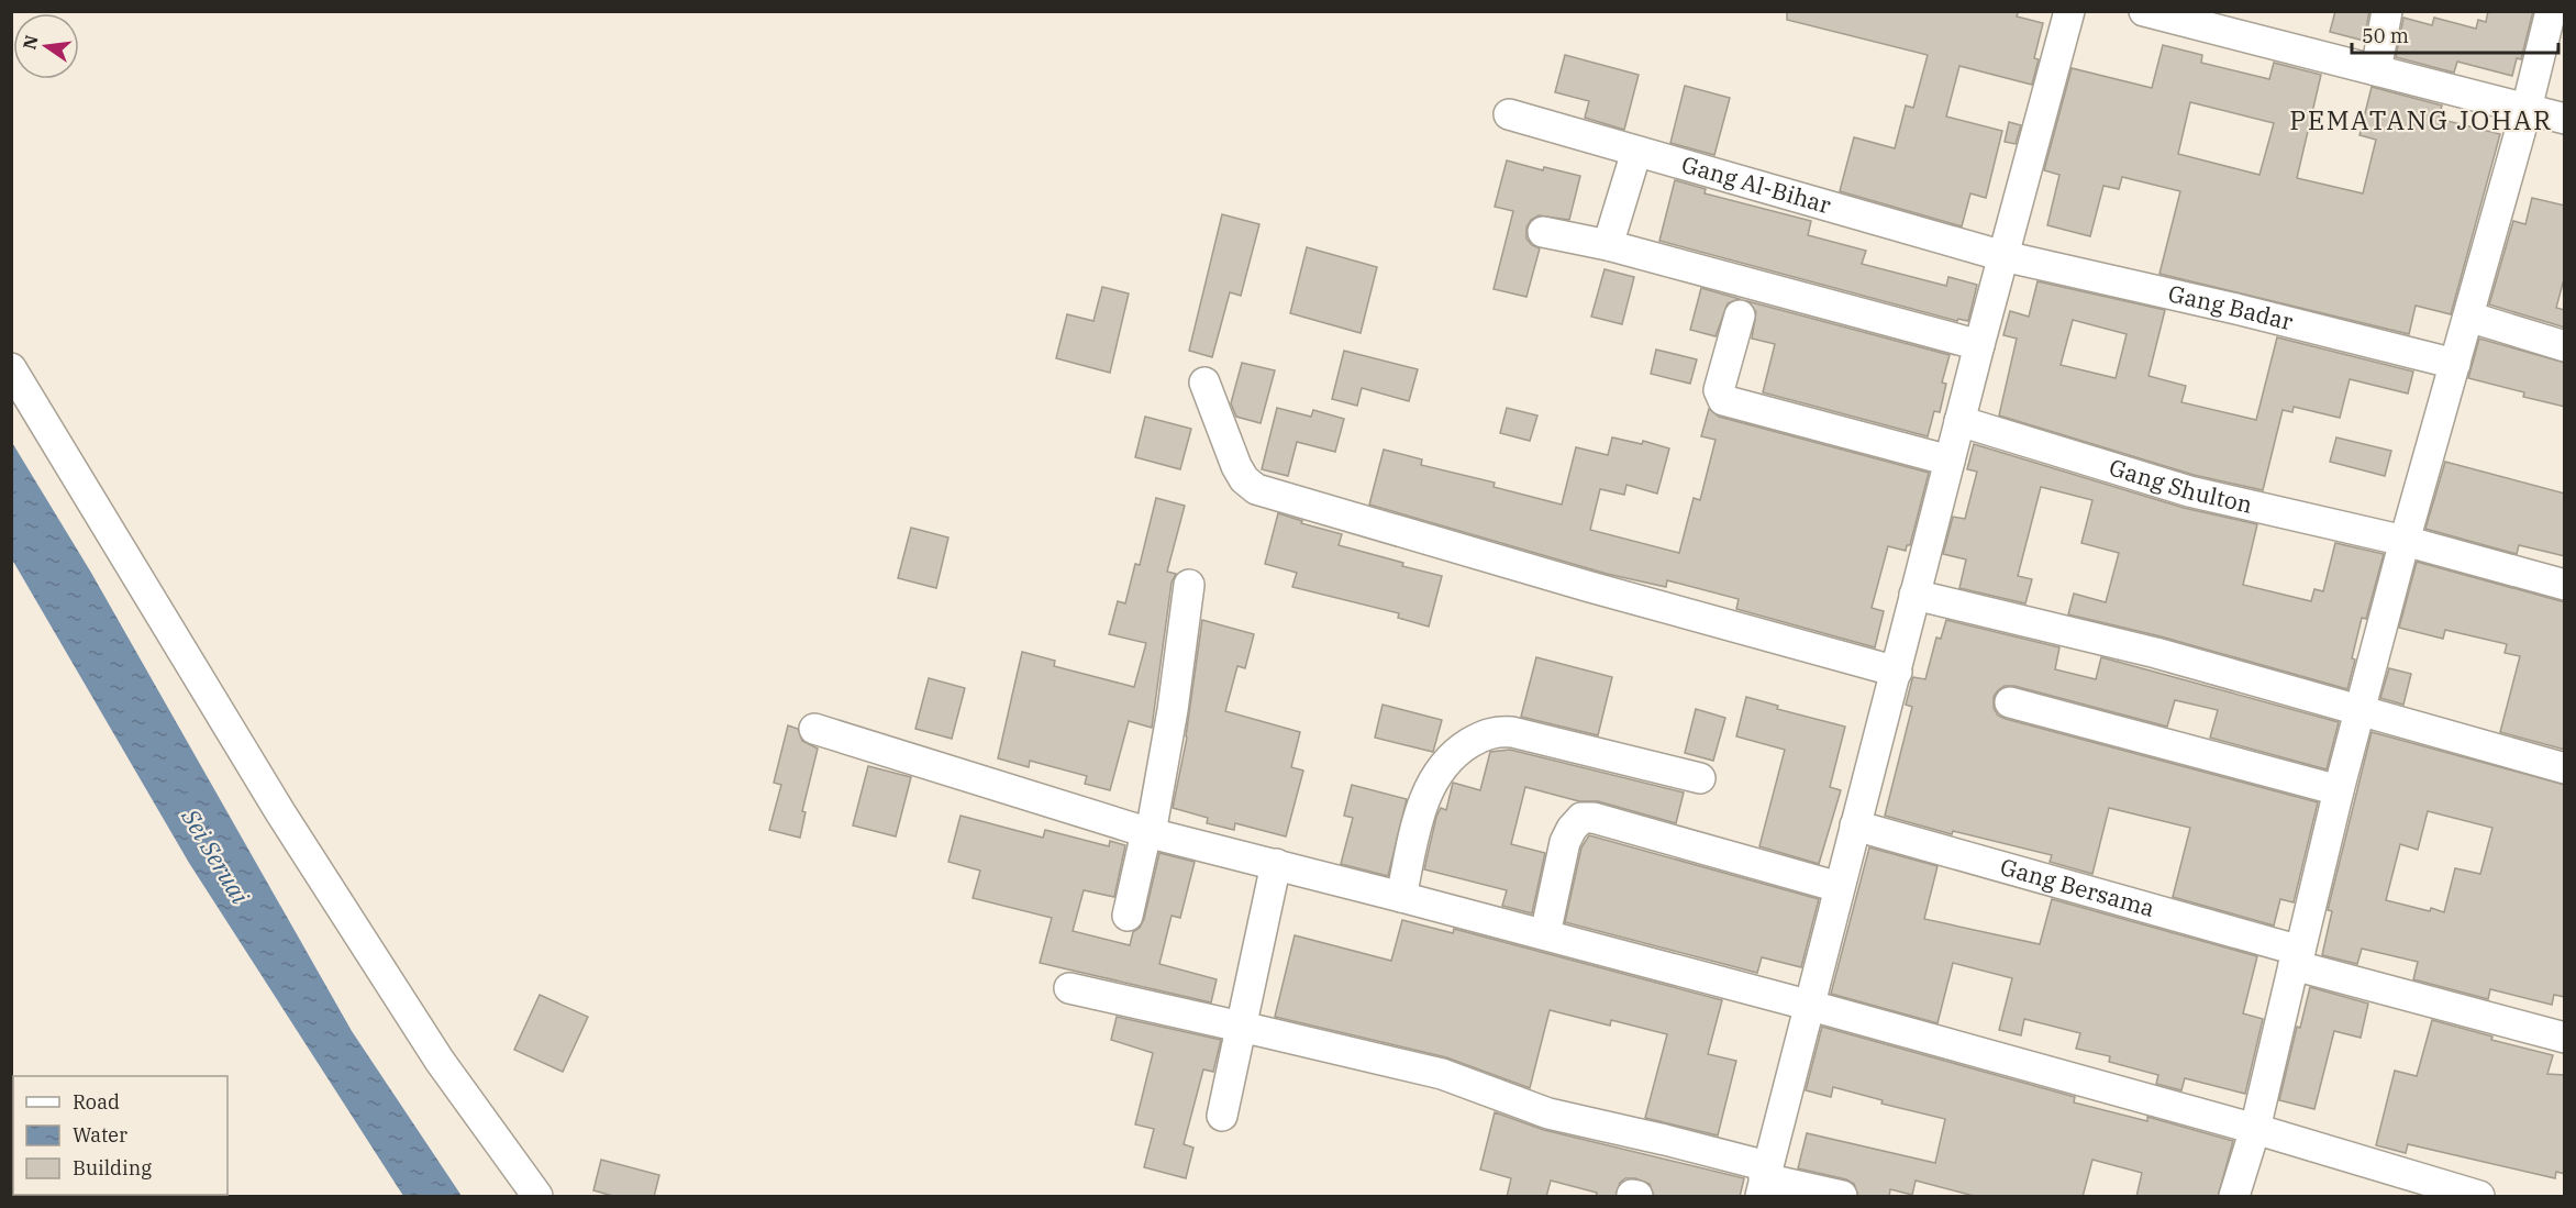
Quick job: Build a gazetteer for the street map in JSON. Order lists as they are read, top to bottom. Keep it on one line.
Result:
{"streets":{"street":["Gang Al-Bihar","Gang Badar","Gang Shulton","Gang Bersama"]},"crossings":[["Gang Al-Bihar","Gang Badar"]],"districts":["PEMATANG JOHAR"],"water":["Sei Seruai"],"legend":["Road","Water","Building"],"scale_bar":"50 m","north":"left"}
